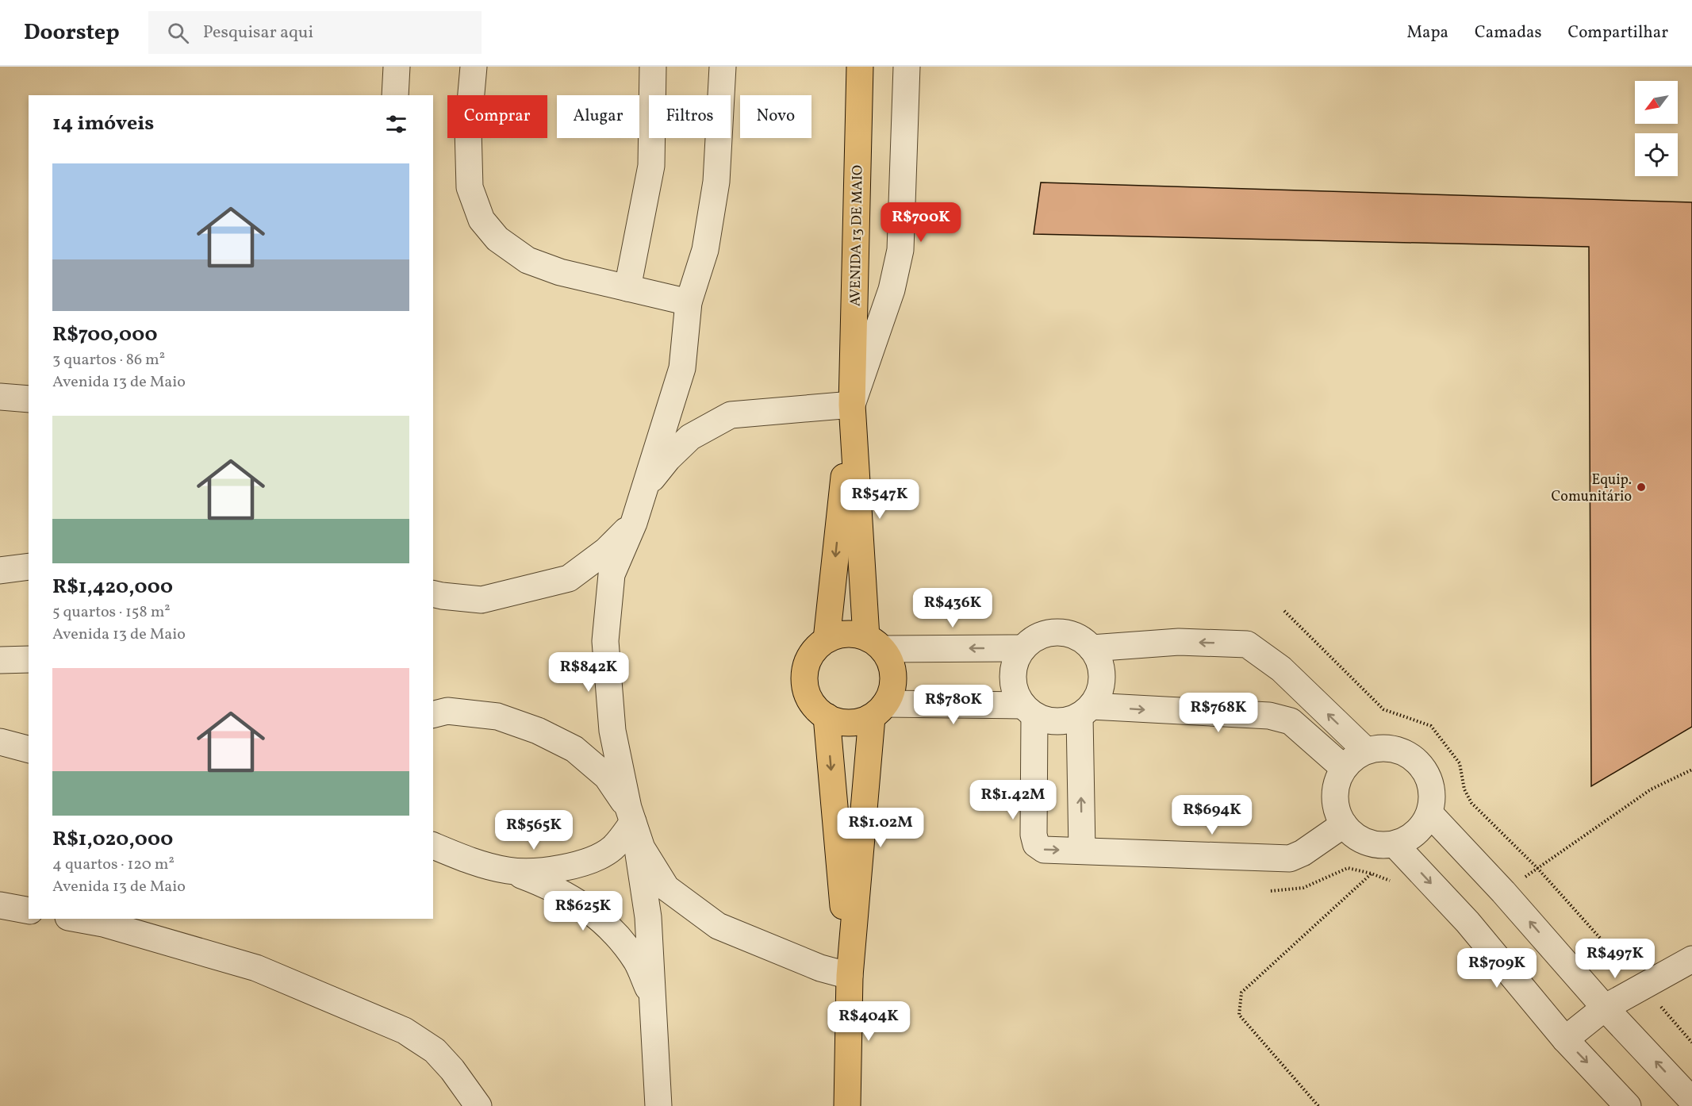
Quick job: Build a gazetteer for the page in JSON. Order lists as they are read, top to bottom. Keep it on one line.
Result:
{"streets":{"main road":["AVENIDA 13 DE MAIO"]},"places":["Equip. Comunitário"],"north":"bottom left","page":{"header":"Doorstep","search":"Pesquisar aqui","nav":["Mapa","Camadas","Compartilhar"],"chip":["Comprar","Alugar","Filtros","Novo"],"heading":"14 imóveis","list":[{"name":"R$700,000","note":"3 quartos · 86 m² · Avenida 13 de Maio"},{"name":"R$1,420,000","note":"5 quartos · 158 m² · Avenida 13 de Maio"},{"name":"R$1,020,000","note":"4 quartos · 120 m² · Avenida 13 de Maio"}],"price":["R$700K","R$547K","R$436K","R$842K","R$780K","R$768K","R$1.42M","R$694K","R$1.02M","R$565K","R$625K","R$497K","R$709K","R$404K"]}}
